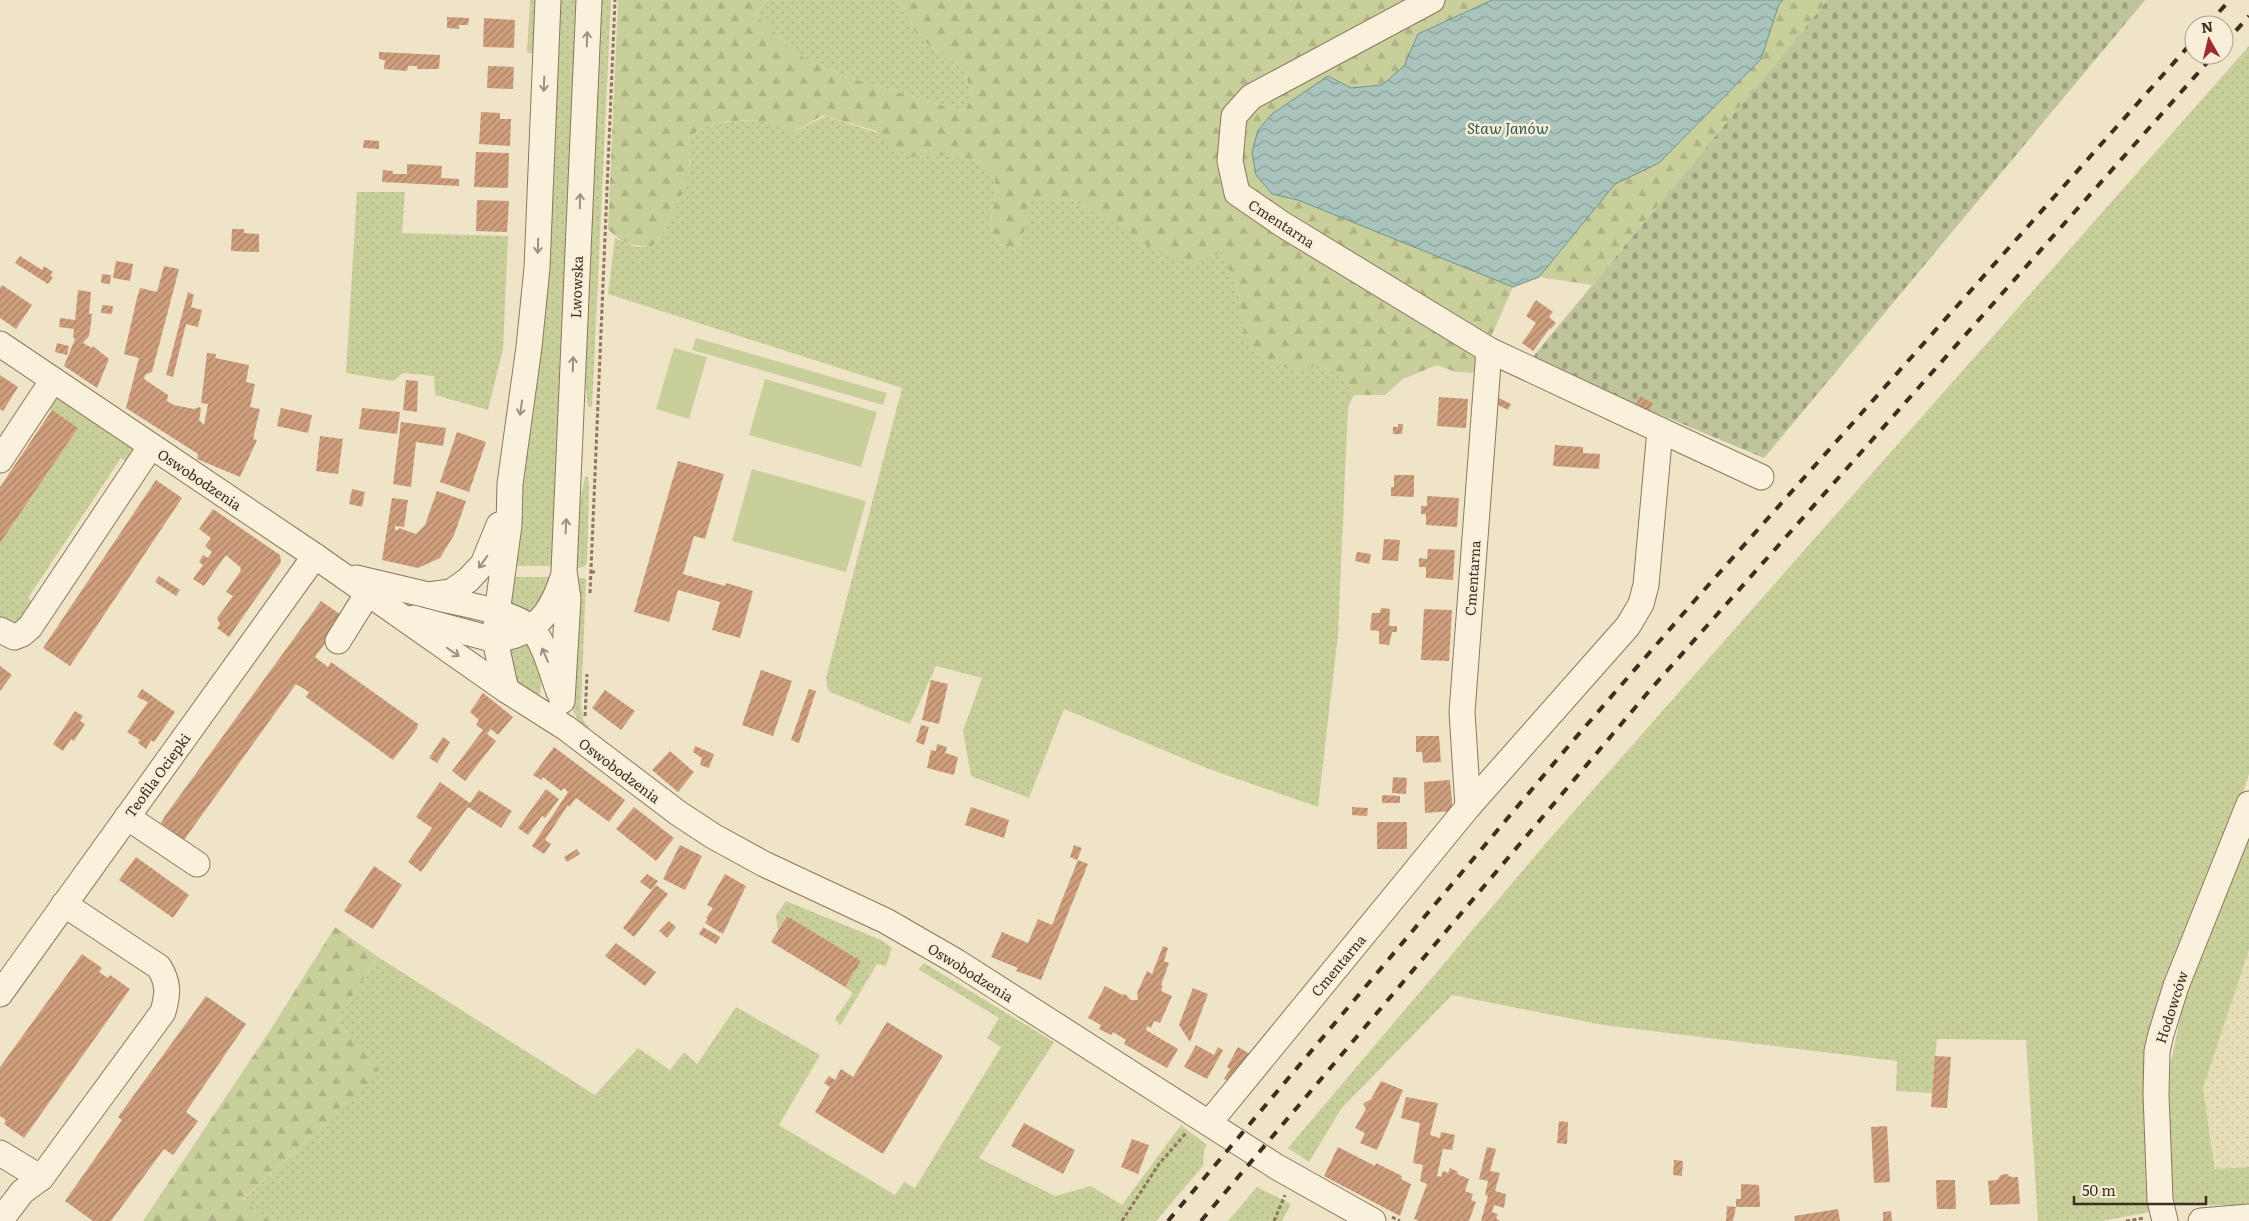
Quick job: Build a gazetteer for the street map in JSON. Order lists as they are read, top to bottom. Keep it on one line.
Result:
{"streets":{"street":["Cmentarna","Lwowska","Oswobodzenia","Teofila Ociepki","Hodowców"]},"crossings":[["Cmentarna","Oswobodzenia"],["Lwowska","Oswobodzenia"],["Oswobodzenia","Teofila Ociepki"]],"water":["Staw Janów"],"scale_bar":"50 m","north":"top"}
